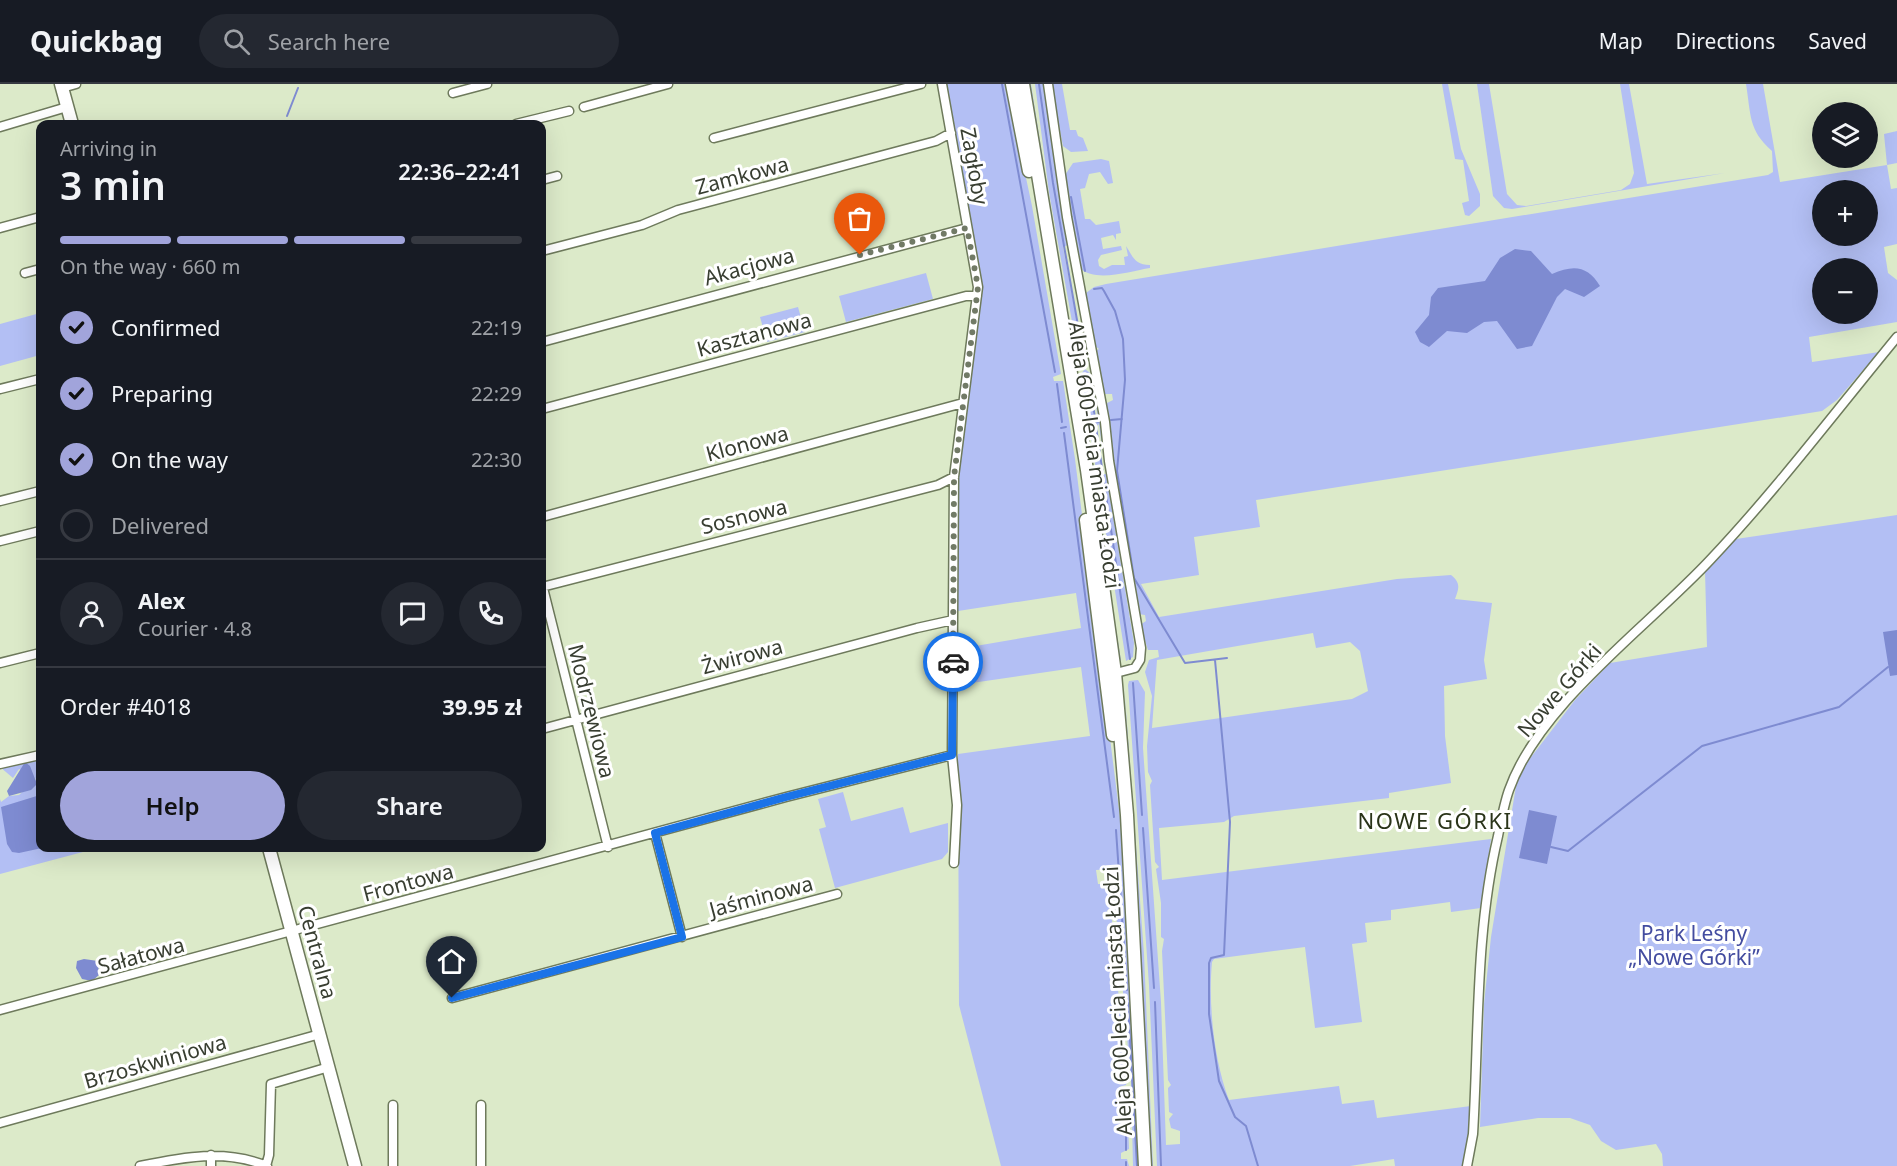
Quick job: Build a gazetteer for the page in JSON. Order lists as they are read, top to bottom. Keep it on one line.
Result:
{"streets":{"main road":["Aleja 600-lecia miasta Łodzi","Centralna"],"street":["Zagłoby","Zamkowa","Akacjowa","Kasztanowa","Klonowa","Sosnowa","Żwirowa","Nowe Górki","Modrzewiowa","Frontowa","Jaśminowa","Sałatowa","Brzoskwiniowa"]},"crossings":[["Zagłoby","Zamkowa"],["Zagłoby","Akacjowa"],["Zagłoby","Kasztanowa"],["Zagłoby","Klonowa"],["Zagłoby","Sosnowa"],["Zagłoby","Żwirowa"],["Zagłoby","Frontowa"],["Żwirowa","Modrzewiowa"],["Modrzewiowa","Frontowa"],["Frontowa","Centralna"],["Frontowa","Sałatowa"],["Centralna","Sałatowa"],["Centralna","Brzoskwiniowa"]],"districts":["NOWE GÓRKI"],"parks":["Park Leśny „Nowe Górki”"],"page":{"header":"Quickbag","search":"Search here","nav":["Map","Directions","Saved"],"map_buttons":["+","−"],"heading":["3 min","Arriving in","22:36–22:41"],"panel":["Alex","Courier · 4.8","Order #4018","39.95 zł"],"bar":"On the way · 660 m","list":[["Confirmed","22:19"],["Preparing","22:29"],["On the way","22:30"],"Delivered"],"buttons":["Help","Share"]}}
